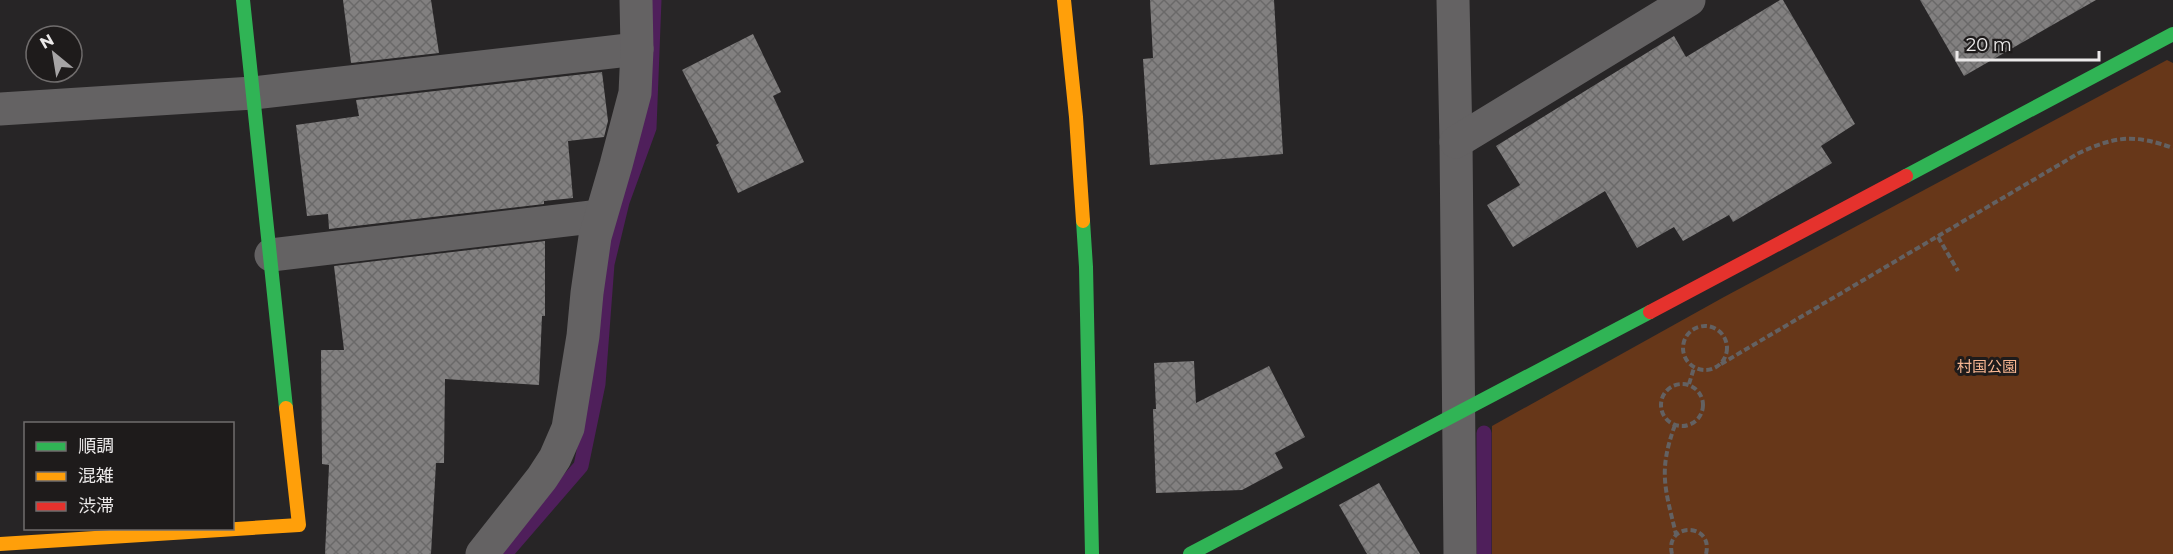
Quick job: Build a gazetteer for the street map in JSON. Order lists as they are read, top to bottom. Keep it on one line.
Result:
{"parks":["村国公園"],"legend":["順調","混雑","渋滞"],"scale_bar":"20 m","north":"top left"}
